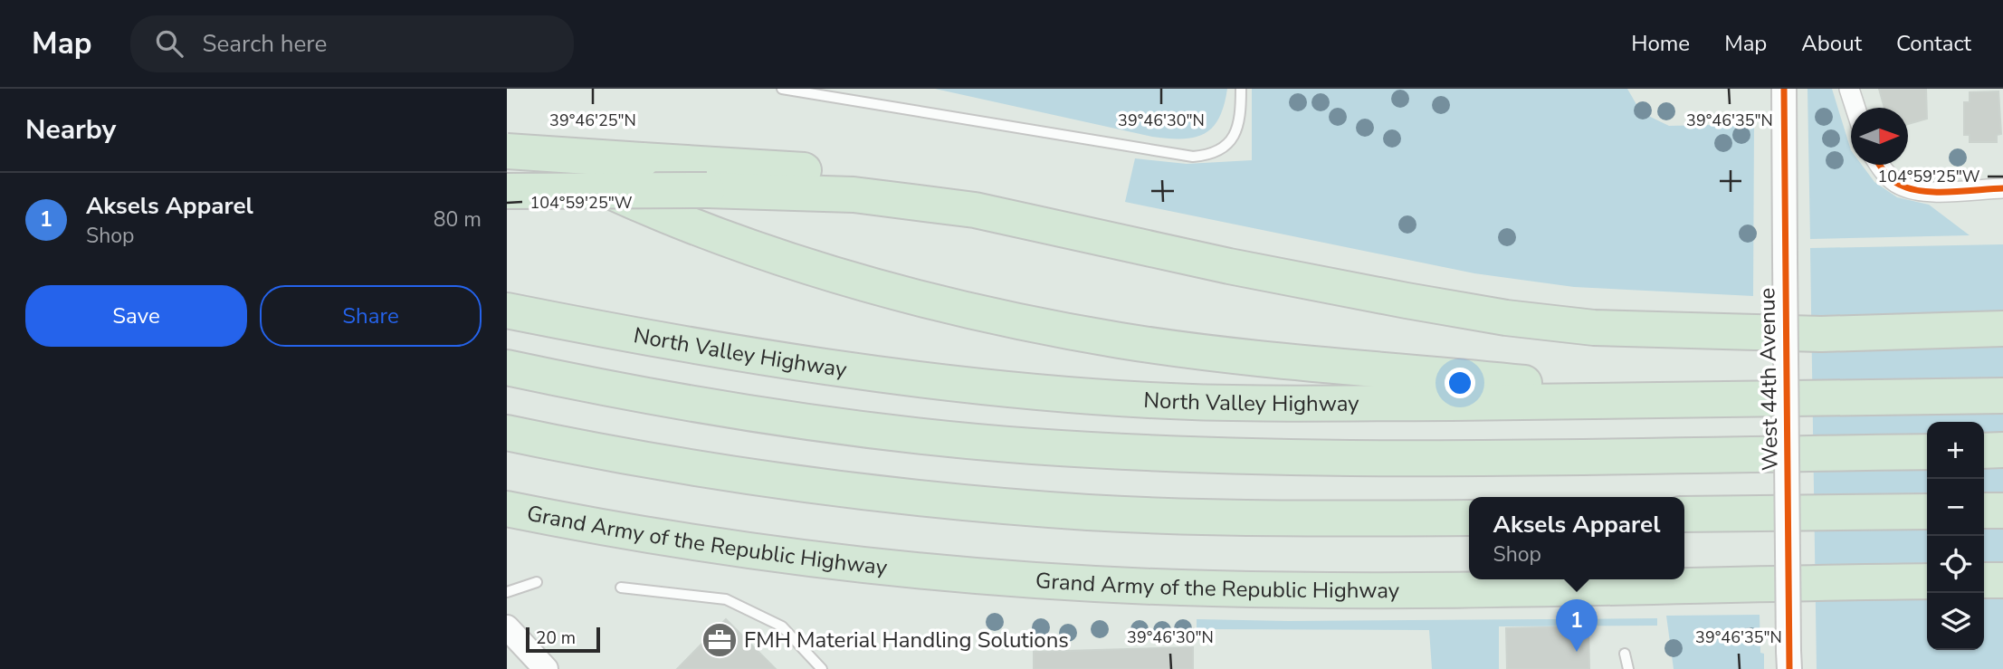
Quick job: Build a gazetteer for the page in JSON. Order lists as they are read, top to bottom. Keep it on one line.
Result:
{"streets":{"highway":["North Valley Highway","Grand Army of the Republic Highway"],"street":["West 44th Avenue"]},"places":{"office":["FMH Material Handling Solutions"]},"scale_bar":"20 m","north":"right","page":{"header":"Map","search":"Search here","nav":["Home","Map","About","Contact"],"heading":"Nearby","list":[{"mark":"1","name":"Aksels Apparel","note":"Shop","value":"80 m"}],"buttons":["Save","Share"],"map_buttons":["+","−"],"popup":["Aksels Apparel","Shop"],"pins":"1","scale":"20 m"},"coordinates":["39°46'25\"N","39°46'30\"N","39°46'35\"N","104°59'25\"W"]}
